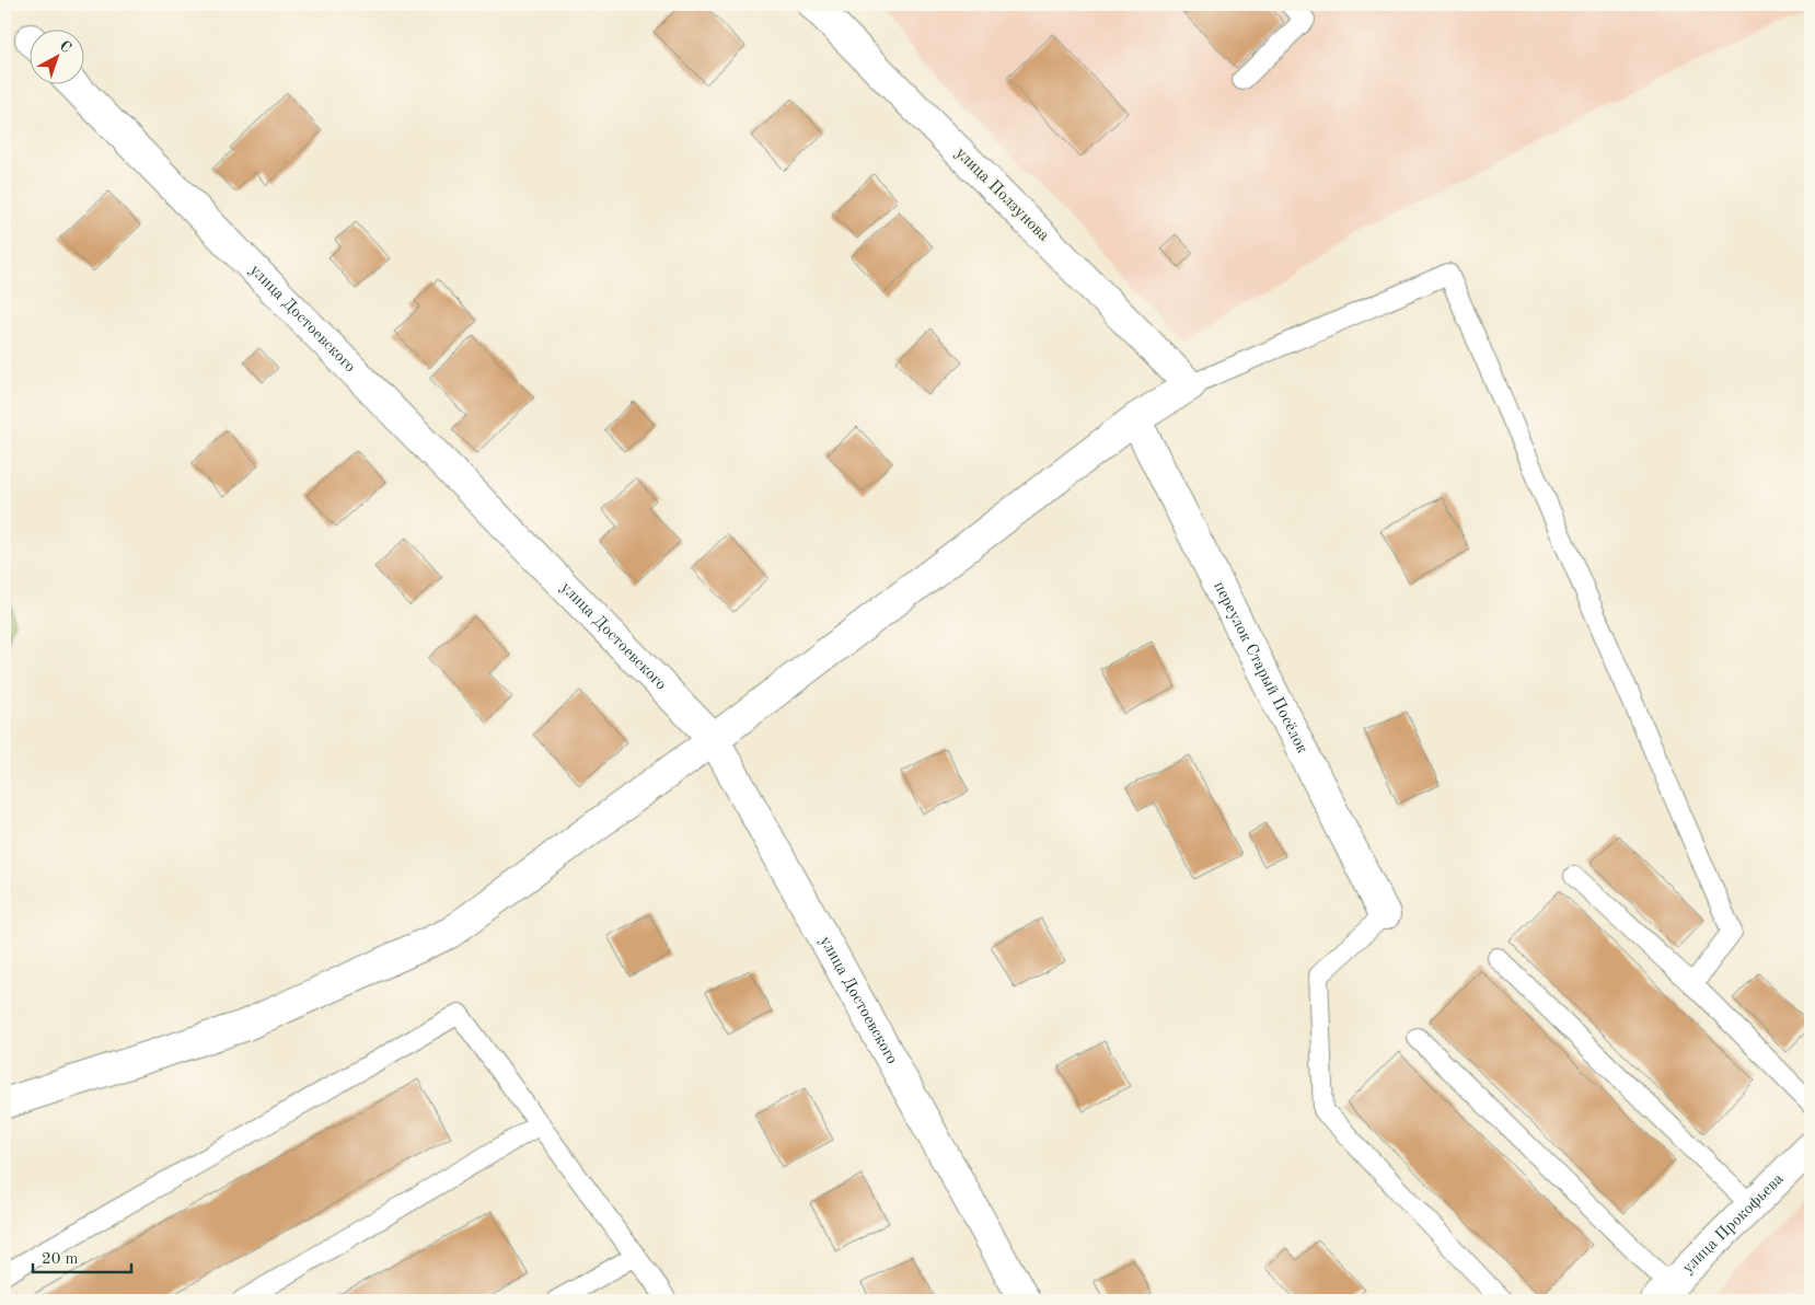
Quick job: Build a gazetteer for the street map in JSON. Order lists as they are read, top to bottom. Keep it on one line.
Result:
{"streets":{"street":["улица Ползунова","улица Достоевского","переулок Старый Посёлок","улица Прокофьева"]},"scale_bar":"20 m","north":"top right"}
